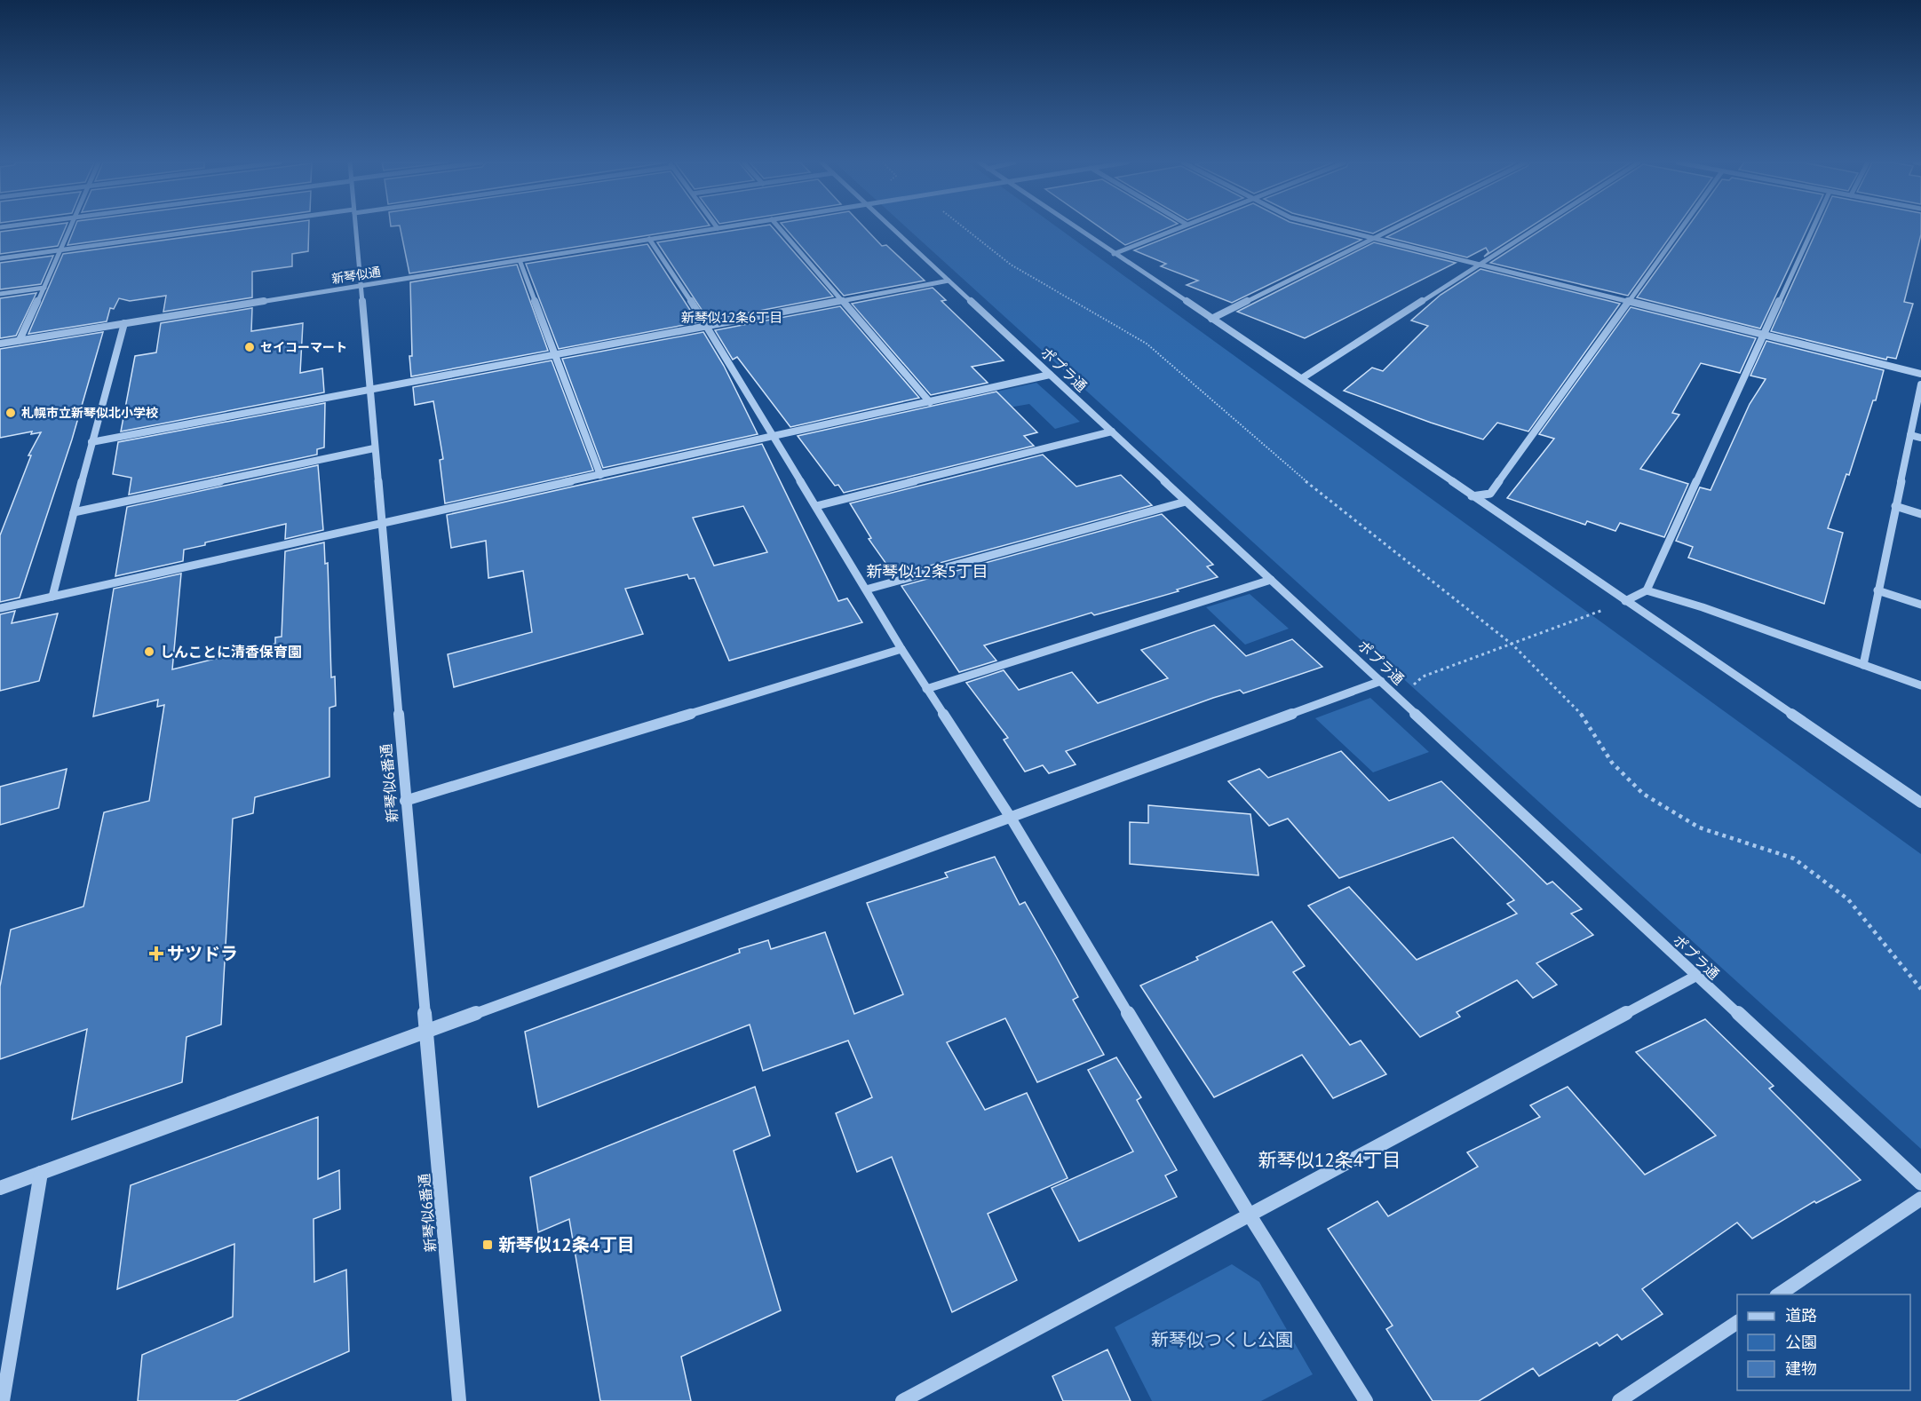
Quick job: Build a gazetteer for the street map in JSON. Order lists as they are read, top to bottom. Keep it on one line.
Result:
{"streets":{"street":["新琴似通","ポプラ通","新琴似6番通"]},"crossings":[["新琴似通","新琴似6番通"]],"districts":["新琴似12条6丁目","新琴似12条5丁目","新琴似12条4丁目"],"parks":["新琴似つくし公園"],"places":{"other":["セイコーマート","札幌市立新琴似北小学校","しんことに清香保育園"],"health":["サツドラ"],"transit":["新琴似12条4丁目"]},"legend":["道路","公園","建物"]}
